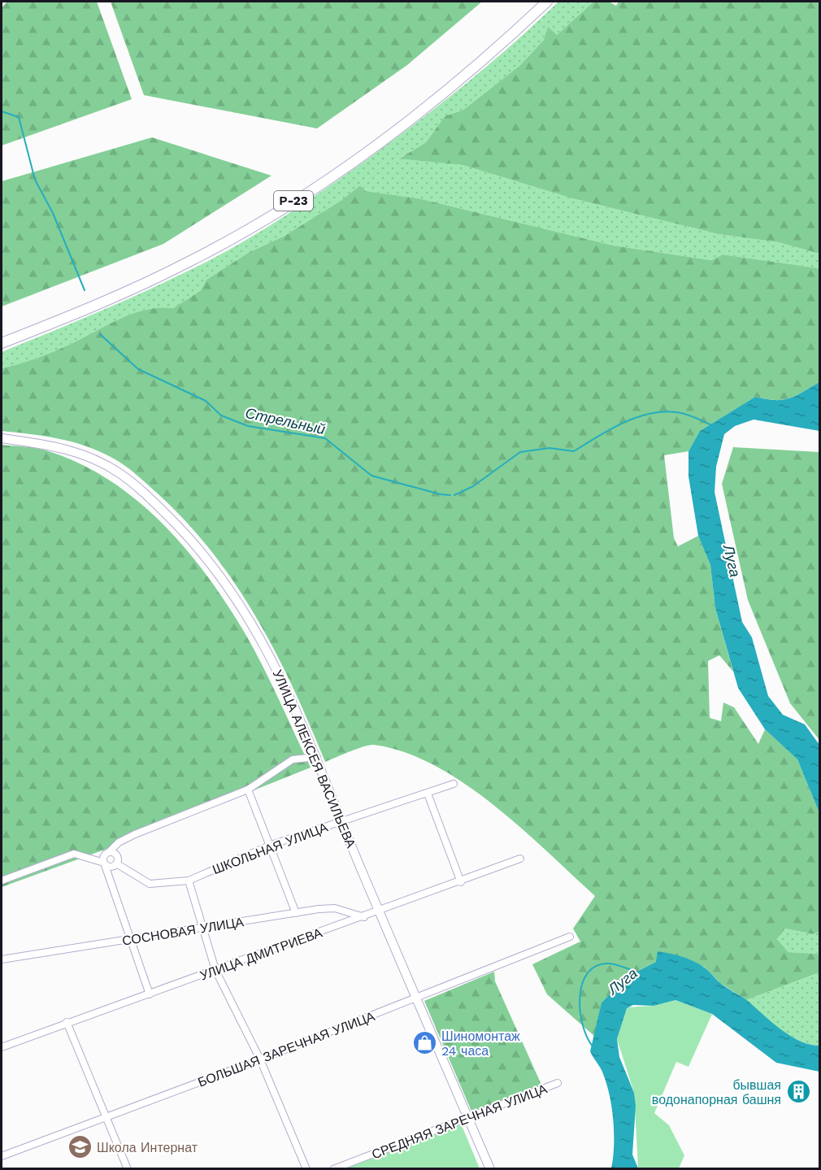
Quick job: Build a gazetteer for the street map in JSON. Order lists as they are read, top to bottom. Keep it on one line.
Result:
{"streets":{"highway":["Р-23"],"main road":["УЛИЦА АЛЕКСЕЯ ВАСИЛЬЕВА"],"street":["ШКОЛЬНАЯ УЛИЦА","СОСНОВАЯ УЛИЦА","УЛИЦА ДМИТРИЕВА","БОЛЬШАЯ ЗАРЕЧНАЯ УЛИЦА","СРЕДНЯЯ ЗАРЕЧНАЯ УЛИЦА"]},"crossings":[["УЛИЦА АЛЕКСЕЯ ВАСИЛЬЕВА","ШКОЛЬНАЯ УЛИЦА"],["УЛИЦА АЛЕКСЕЯ ВАСИЛЬЕВА","УЛИЦА ДМИТРИЕВА"],["УЛИЦА АЛЕКСЕЯ ВАСИЛЬЕВА","БОЛЬШАЯ ЗАРЕЧНАЯ УЛИЦА"],["УЛИЦА АЛЕКСЕЯ ВАСИЛЬЕВА","СРЕДНЯЯ ЗАРЕЧНАЯ УЛИЦА"],["СОСНОВАЯ УЛИЦА","УЛИЦА ДМИТРИЕВА"]],"water":["Стрельный","Луга"],"places":{"shop":["Шиномонтаж 24 часа"],"building":["бывшая водонапорная башня"],"school or university":["Школа Интернат"]}}
